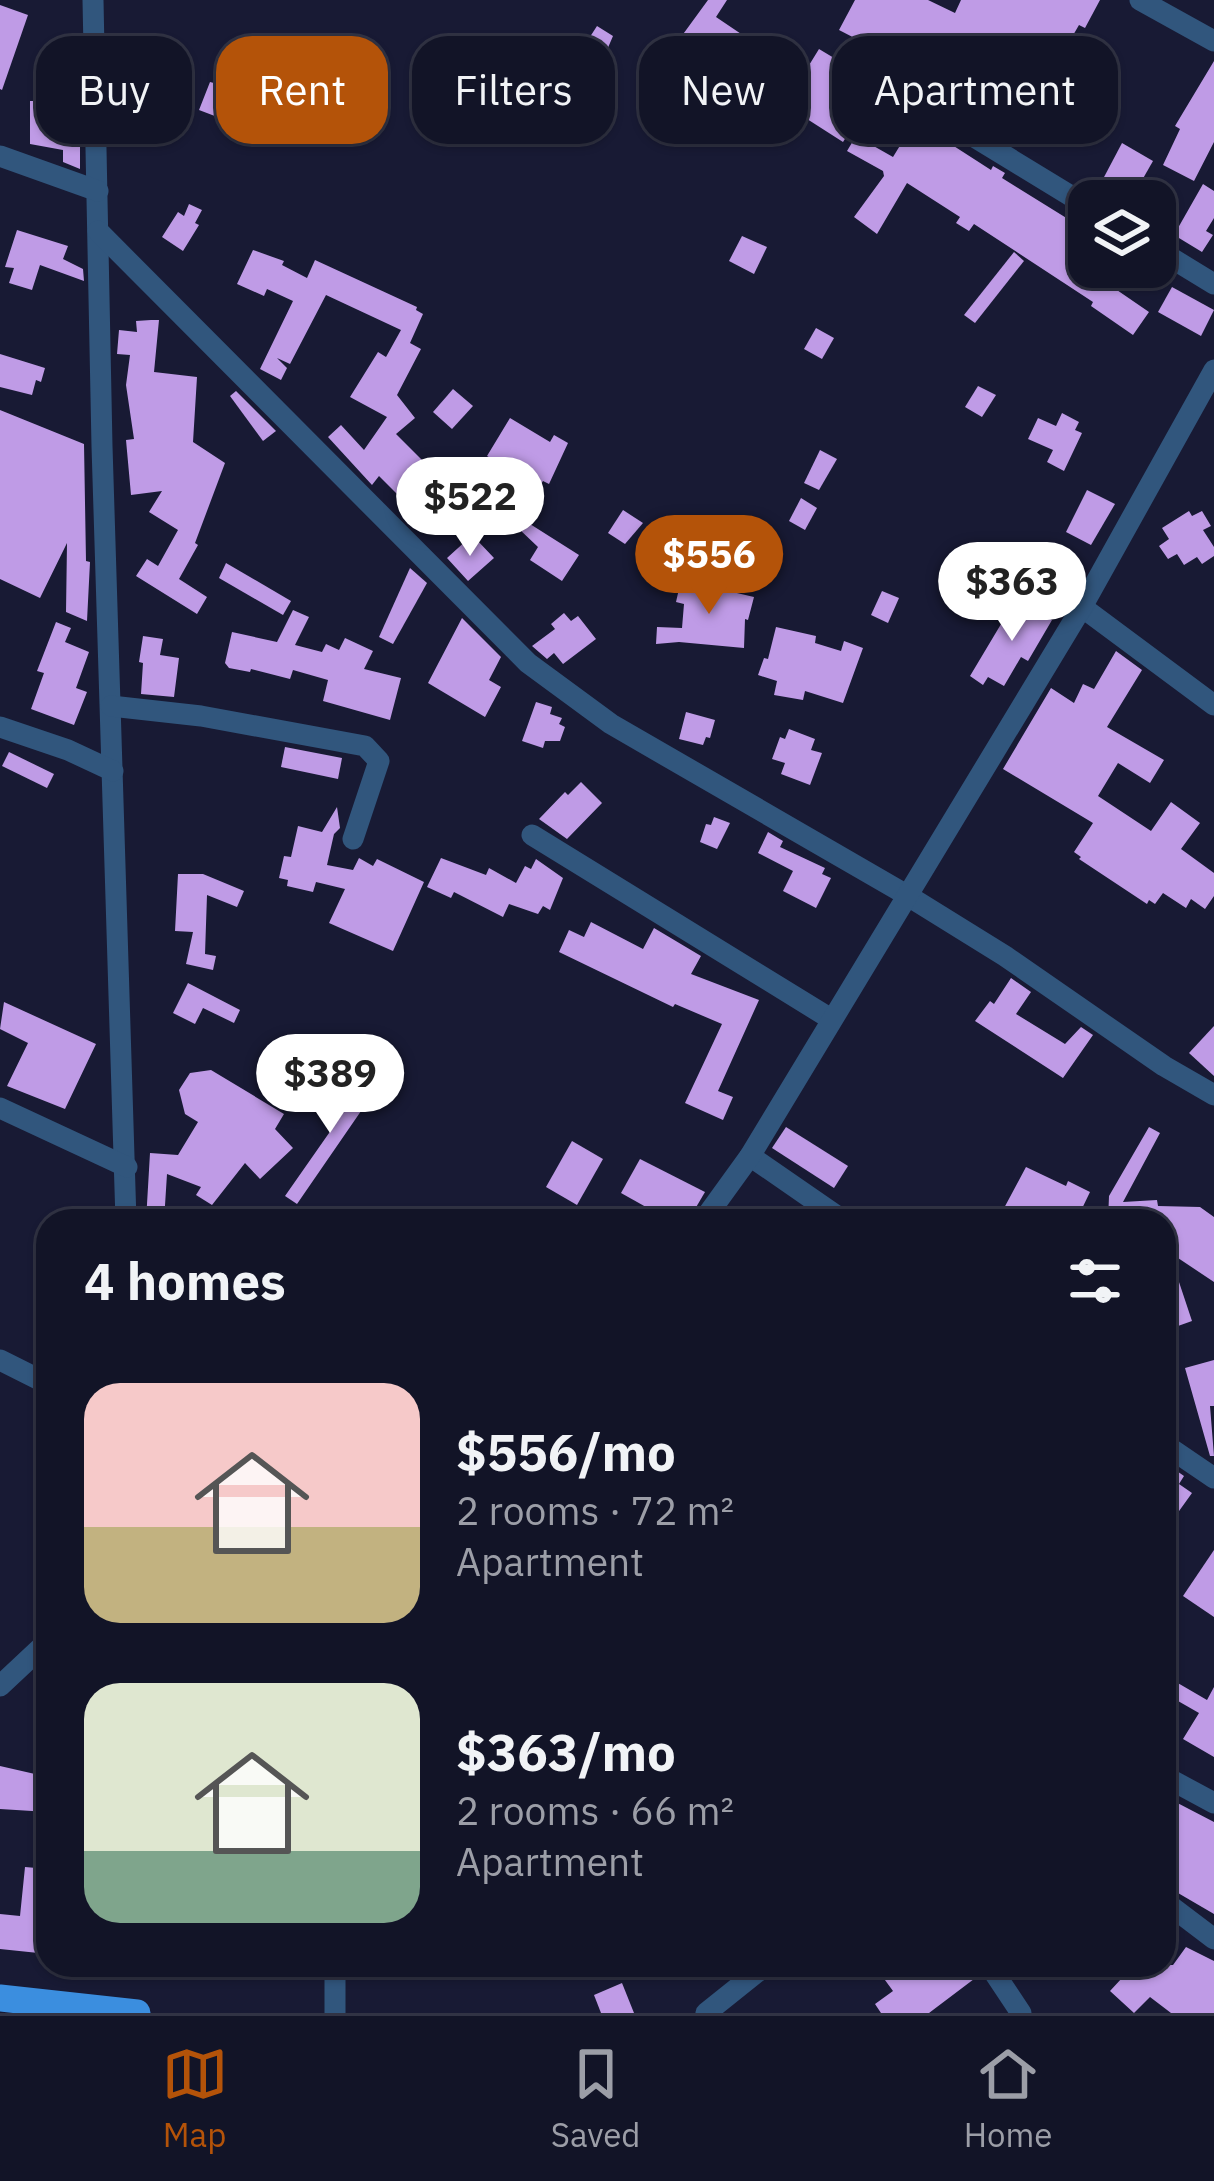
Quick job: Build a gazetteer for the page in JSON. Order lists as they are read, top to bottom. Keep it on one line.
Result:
{"page":{"chip":["Buy","Rent","Filters","New","Apartment"],"price":["$522","$556","$363","$389"],"heading":"4 homes","list":[{"name":"$556/mo","note":"2 rooms · 72 m² · Apartment"},{"name":"$363/mo","note":"2 rooms · 66 m² · Apartment"}],"tabs":["Map","Saved","Home"]}}
